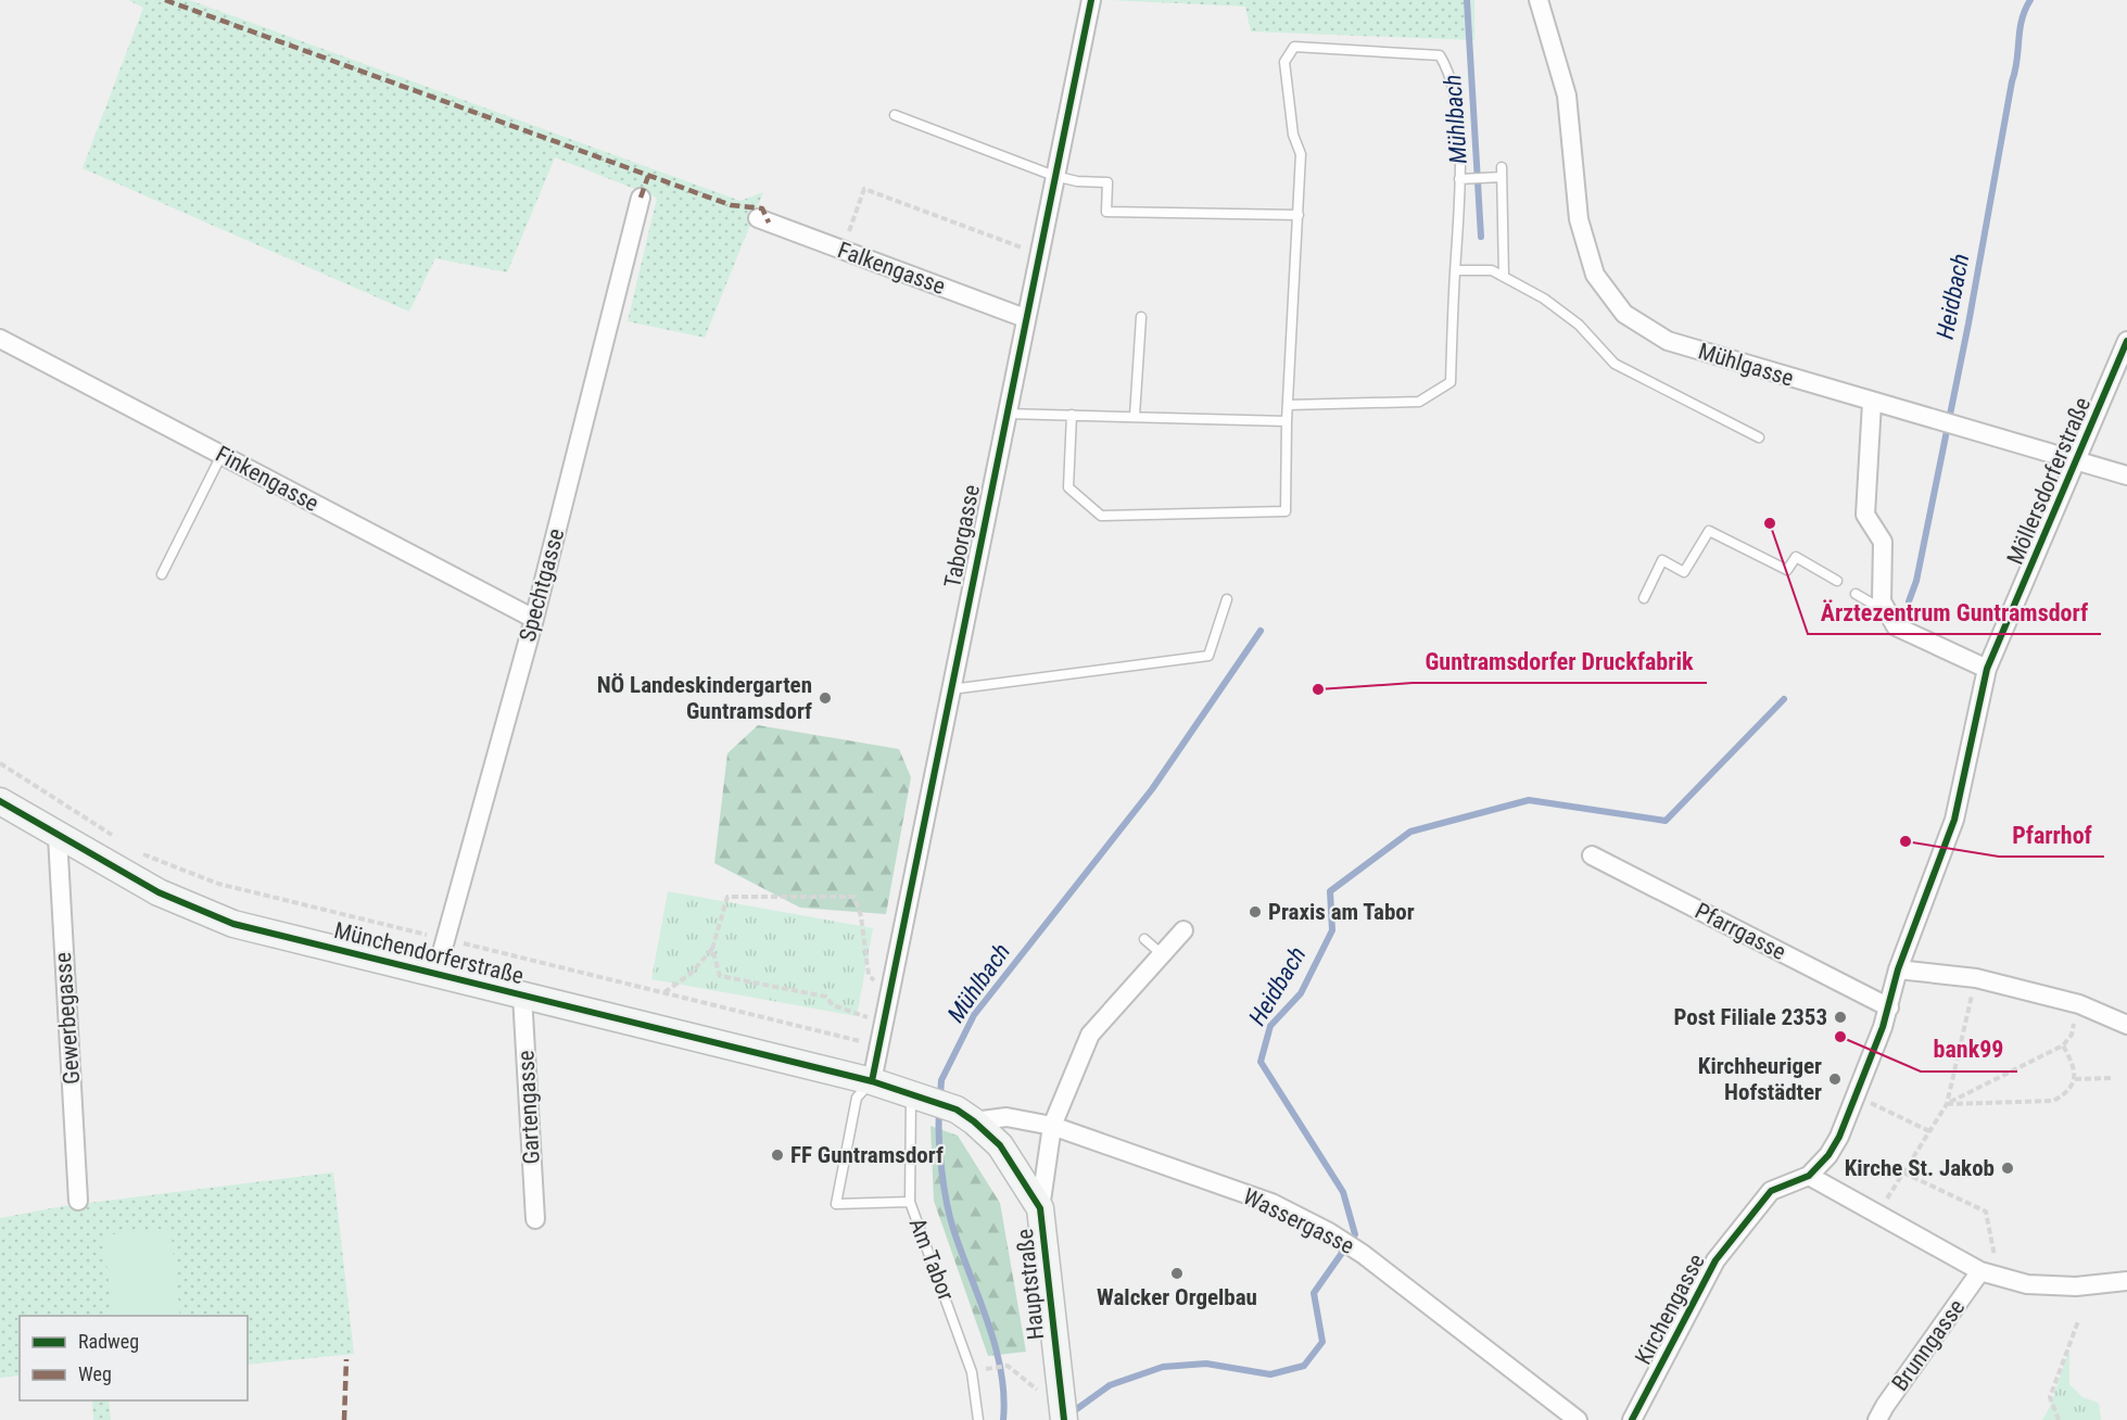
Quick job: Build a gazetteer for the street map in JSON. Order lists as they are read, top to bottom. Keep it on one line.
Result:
{"streets":{"street":["Falkengasse","Mühlgasse","Finkengasse","Möllersdorferstraße","Taborgasse","Spechtgasse","Pfarrgasse","Münchendorferstraße","Gewerbegasse","Gartengasse","Wassergasse","Hauptstraße","Kirchengasse","Brunngasse"],"lane":["Am Tabor"]},"crossings":[["Falkengasse","Taborgasse"],["Mühlgasse","Möllersdorferstraße"],["Finkengasse","Spechtgasse"],["Möllersdorferstraße","Pfarrgasse"],["Möllersdorferstraße","Kirchengasse"],["Taborgasse","Münchendorferstraße"],["Taborgasse","Hauptstraße"],["Spechtgasse","Münchendorferstraße"],["Münchendorferstraße","Gewerbegasse"],["Münchendorferstraße","Gartengasse"],["Münchendorferstraße","Hauptstraße"],["Wassergasse","Hauptstraße"],["Am Tabor","Hauptstraße"]],"water":["Mühlbach","Heidbach"],"places":["Ärztezentrum Guntramsdorf","Guntramsdorfer Druckfabrik","NÖ Landeskindergarten Guntramsdorf","Pfarrhof","Praxis am Tabor","Post Filiale 2353","bank99","Kirchheuriger Hofstädter","FF Guntramsdorf","Kirche St. Jakob","Walcker Orgelbau"],"legend":["Radweg","Weg"]}
